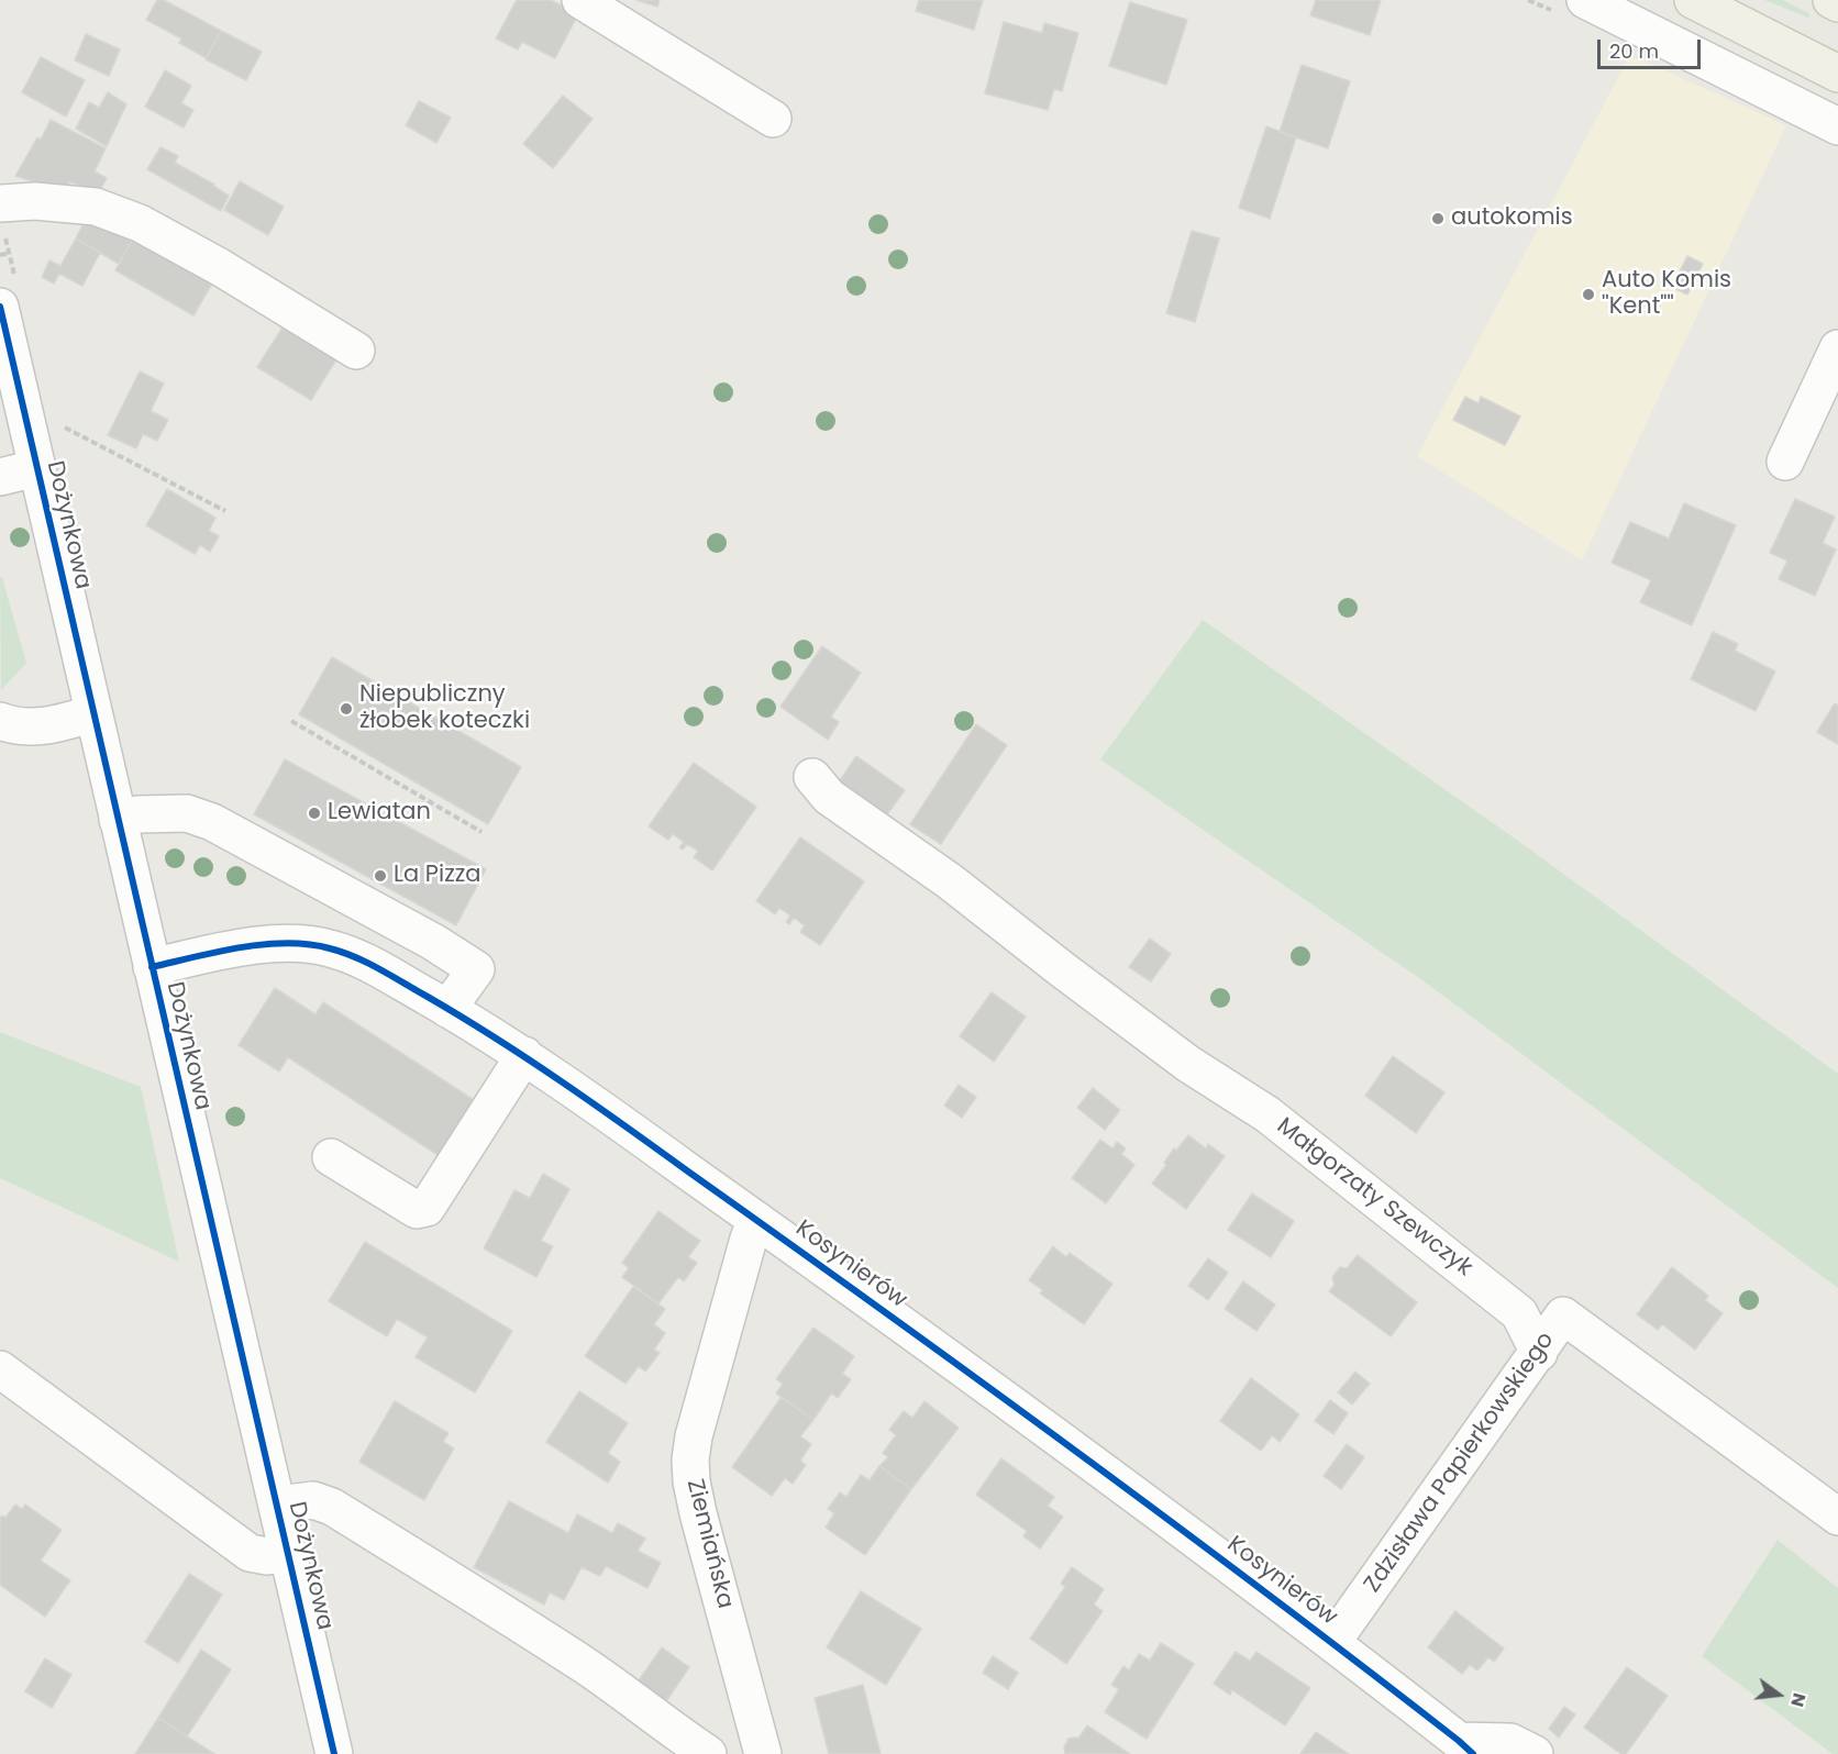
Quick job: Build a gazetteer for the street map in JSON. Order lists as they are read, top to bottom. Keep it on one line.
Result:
{"streets":{"street":["Dożynkowa","Małgorzaty Szewczyk","Kosynierów","Zdzisława Papierkowskiego","Ziemiańska"]},"crossings":[["Dożynkowa","Kosynierów"],["Małgorzaty Szewczyk","Zdzisława Papierkowskiego"],["Kosynierów","Zdzisława Papierkowskiego"],["Kosynierów","Ziemiańska"]],"places":["autokomis","Auto Komis ''Kent\"\"","Niepubliczny żłobek koteczki","Lewiatan","La Pizza"],"scale_bar":"20 m","north":"right"}
